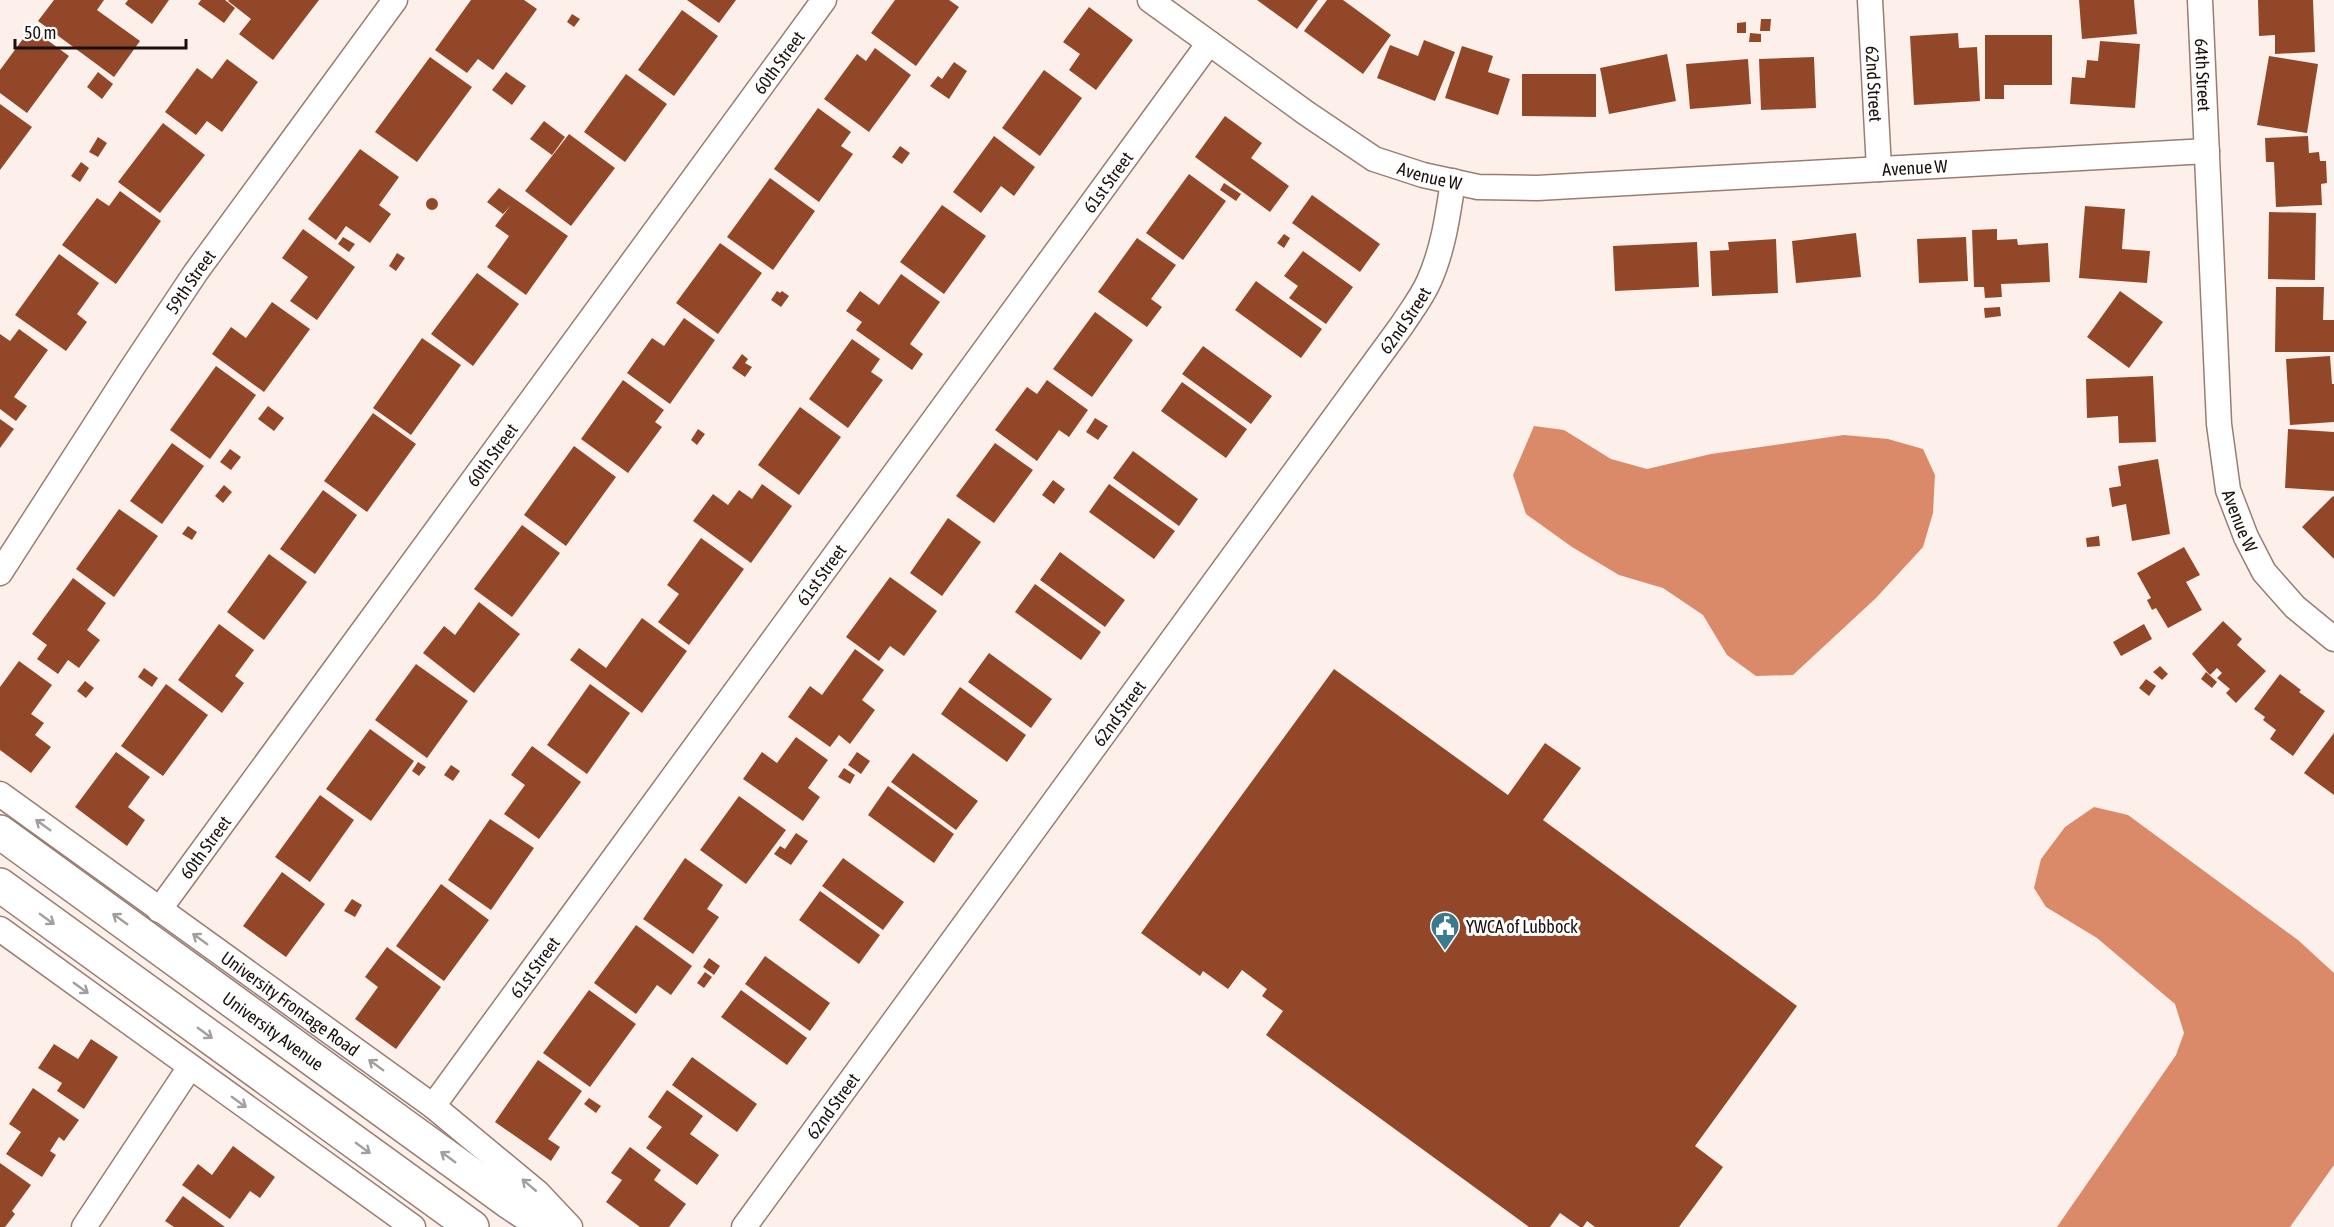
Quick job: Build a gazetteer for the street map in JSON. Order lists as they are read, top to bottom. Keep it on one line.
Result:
{"streets":{"main road":["University Avenue"],"street":["60th Street","64th Street","62nd Street","Avenue W","61st Street","59th Street","University Frontage Road"]},"crossings":[["60th Street","University Frontage Road"],["64th Street","Avenue W"],["62nd Street","Avenue W"],["Avenue W","61st Street"],["61st Street","University Frontage Road"]],"places":{"public building":["YWCA of Lubbock"]},"scale_bar":"50 m"}
